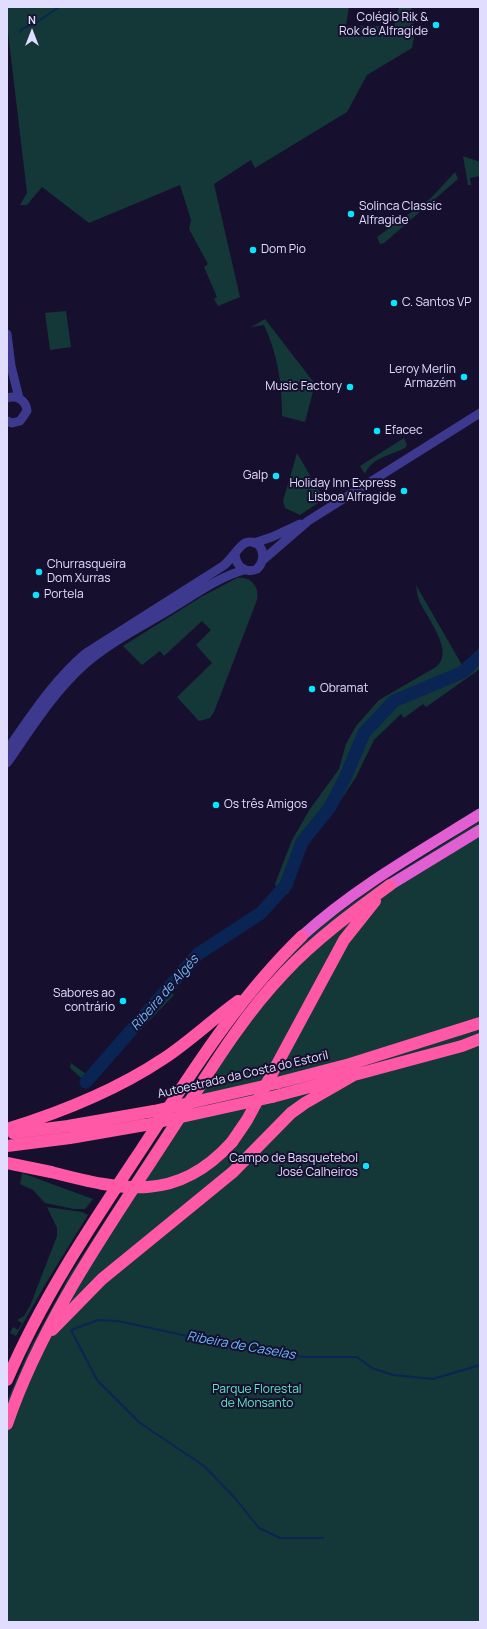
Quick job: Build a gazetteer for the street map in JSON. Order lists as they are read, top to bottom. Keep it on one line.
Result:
{"streets":{"highway":["Autoestrada da Costa do Estoril"]},"water":["Ribeira de Algés","Ribeira de Caselas"],"parks":["Parque Florestal de Monsanto"],"places":["Colégio Rik & Rok de Alfragide","Solinca Classic Alfragide","Dom Pio","C. Santos VP","Leroy Merlin Armazém","Music Factory","Efacec","Galp","Holiday Inn Express Lisboa Alfragide","Churrasqueira Dom Xurras","Portela","Obramat","Os três Amigos","Sabores ao contrário","Campo de Basquetebol José Calheiros"],"north":"top"}
